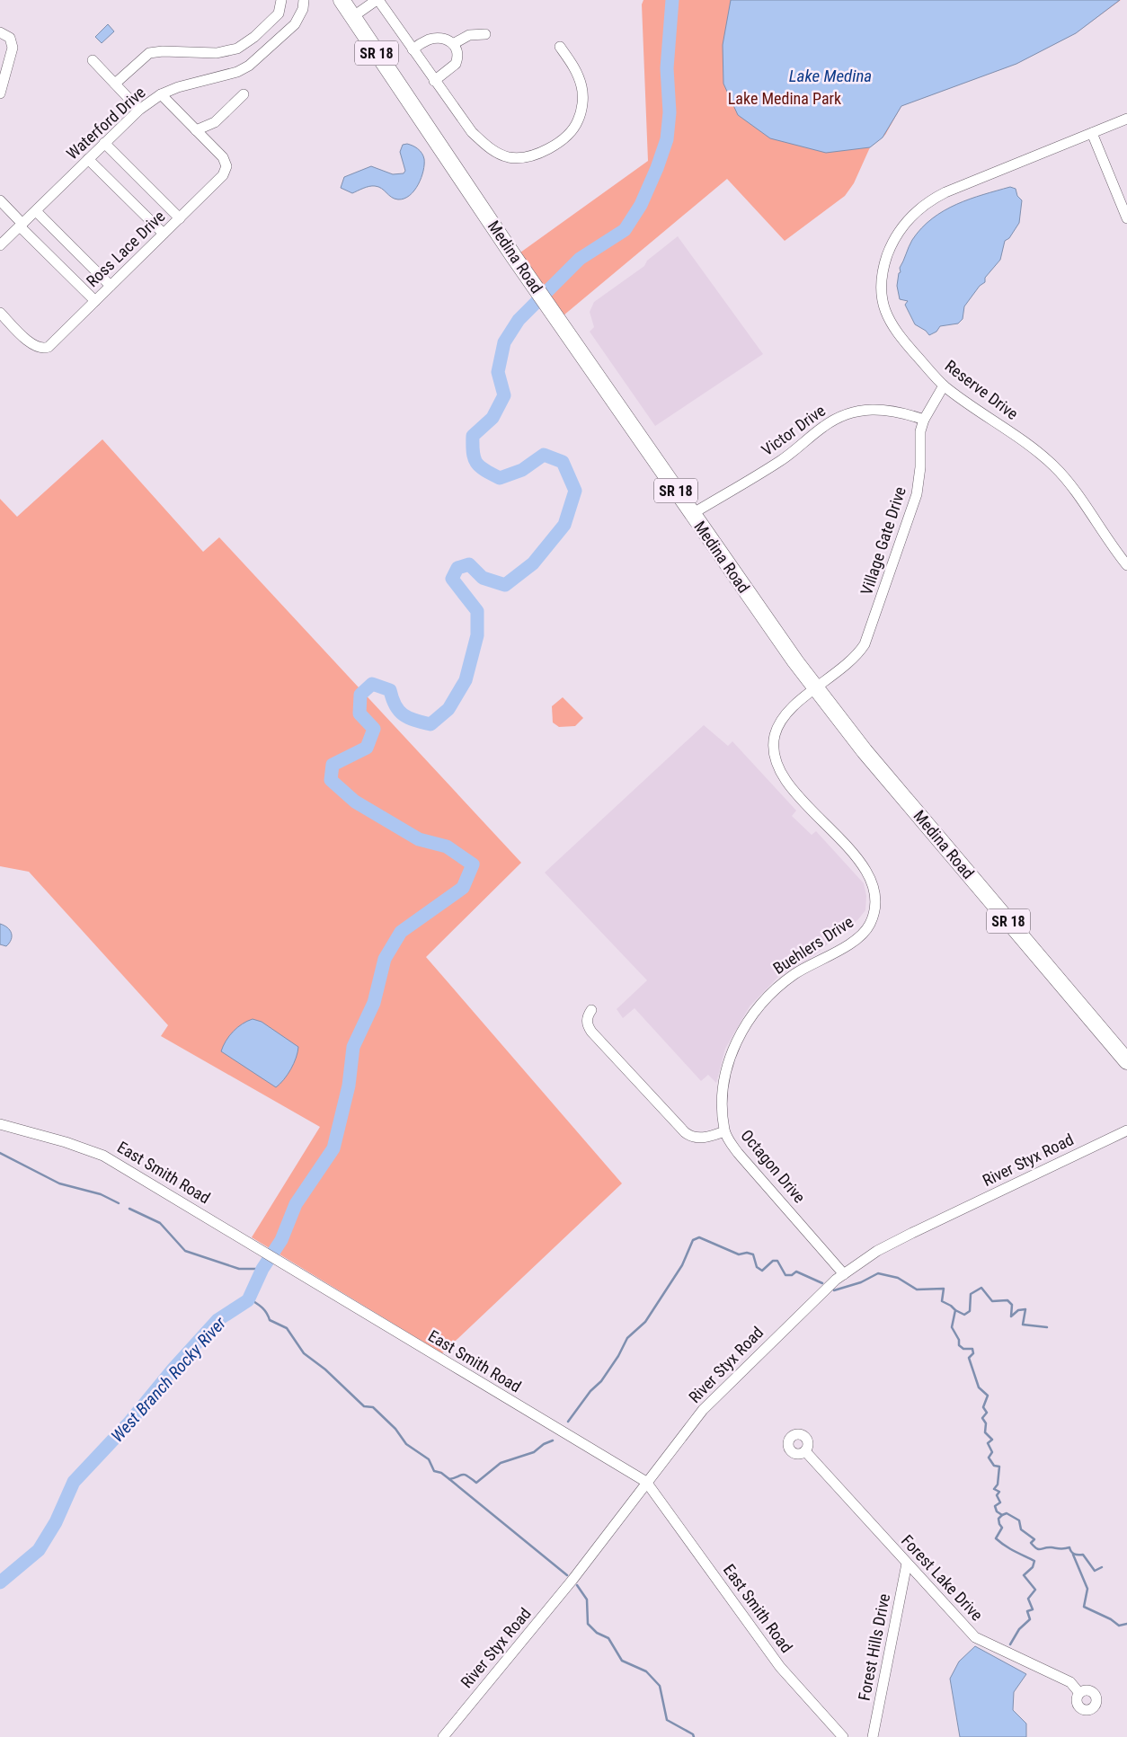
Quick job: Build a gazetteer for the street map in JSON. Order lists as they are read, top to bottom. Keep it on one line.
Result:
{"streets":{"highway":["SR 18","Medina Road"],"street":["Waterford Drive","Ross Lace Drive","Reserve Drive","Victor Drive","Village Gate Drive","Buehlers Drive","River Styx Road","Octagon Drive","East Smith Road","Forest Lake Drive","Forest Hills Drive"]},"crossings":[["Medina Road","Victor Drive"],["Medina Road","Village Gate Drive"],["Medina Road","Buehlers Drive"],["Reserve Drive","Village Gate Drive"],["Victor Drive","Village Gate Drive"],["Village Gate Drive","Buehlers Drive"],["Buehlers Drive","Octagon Drive"],["River Styx Road","Octagon Drive"],["River Styx Road","East Smith Road"],["Forest Lake Drive","Forest Hills Drive"]],"water":["Lake Medina","West Branch Rocky River"],"parks":["Lake Medina Park"]}
